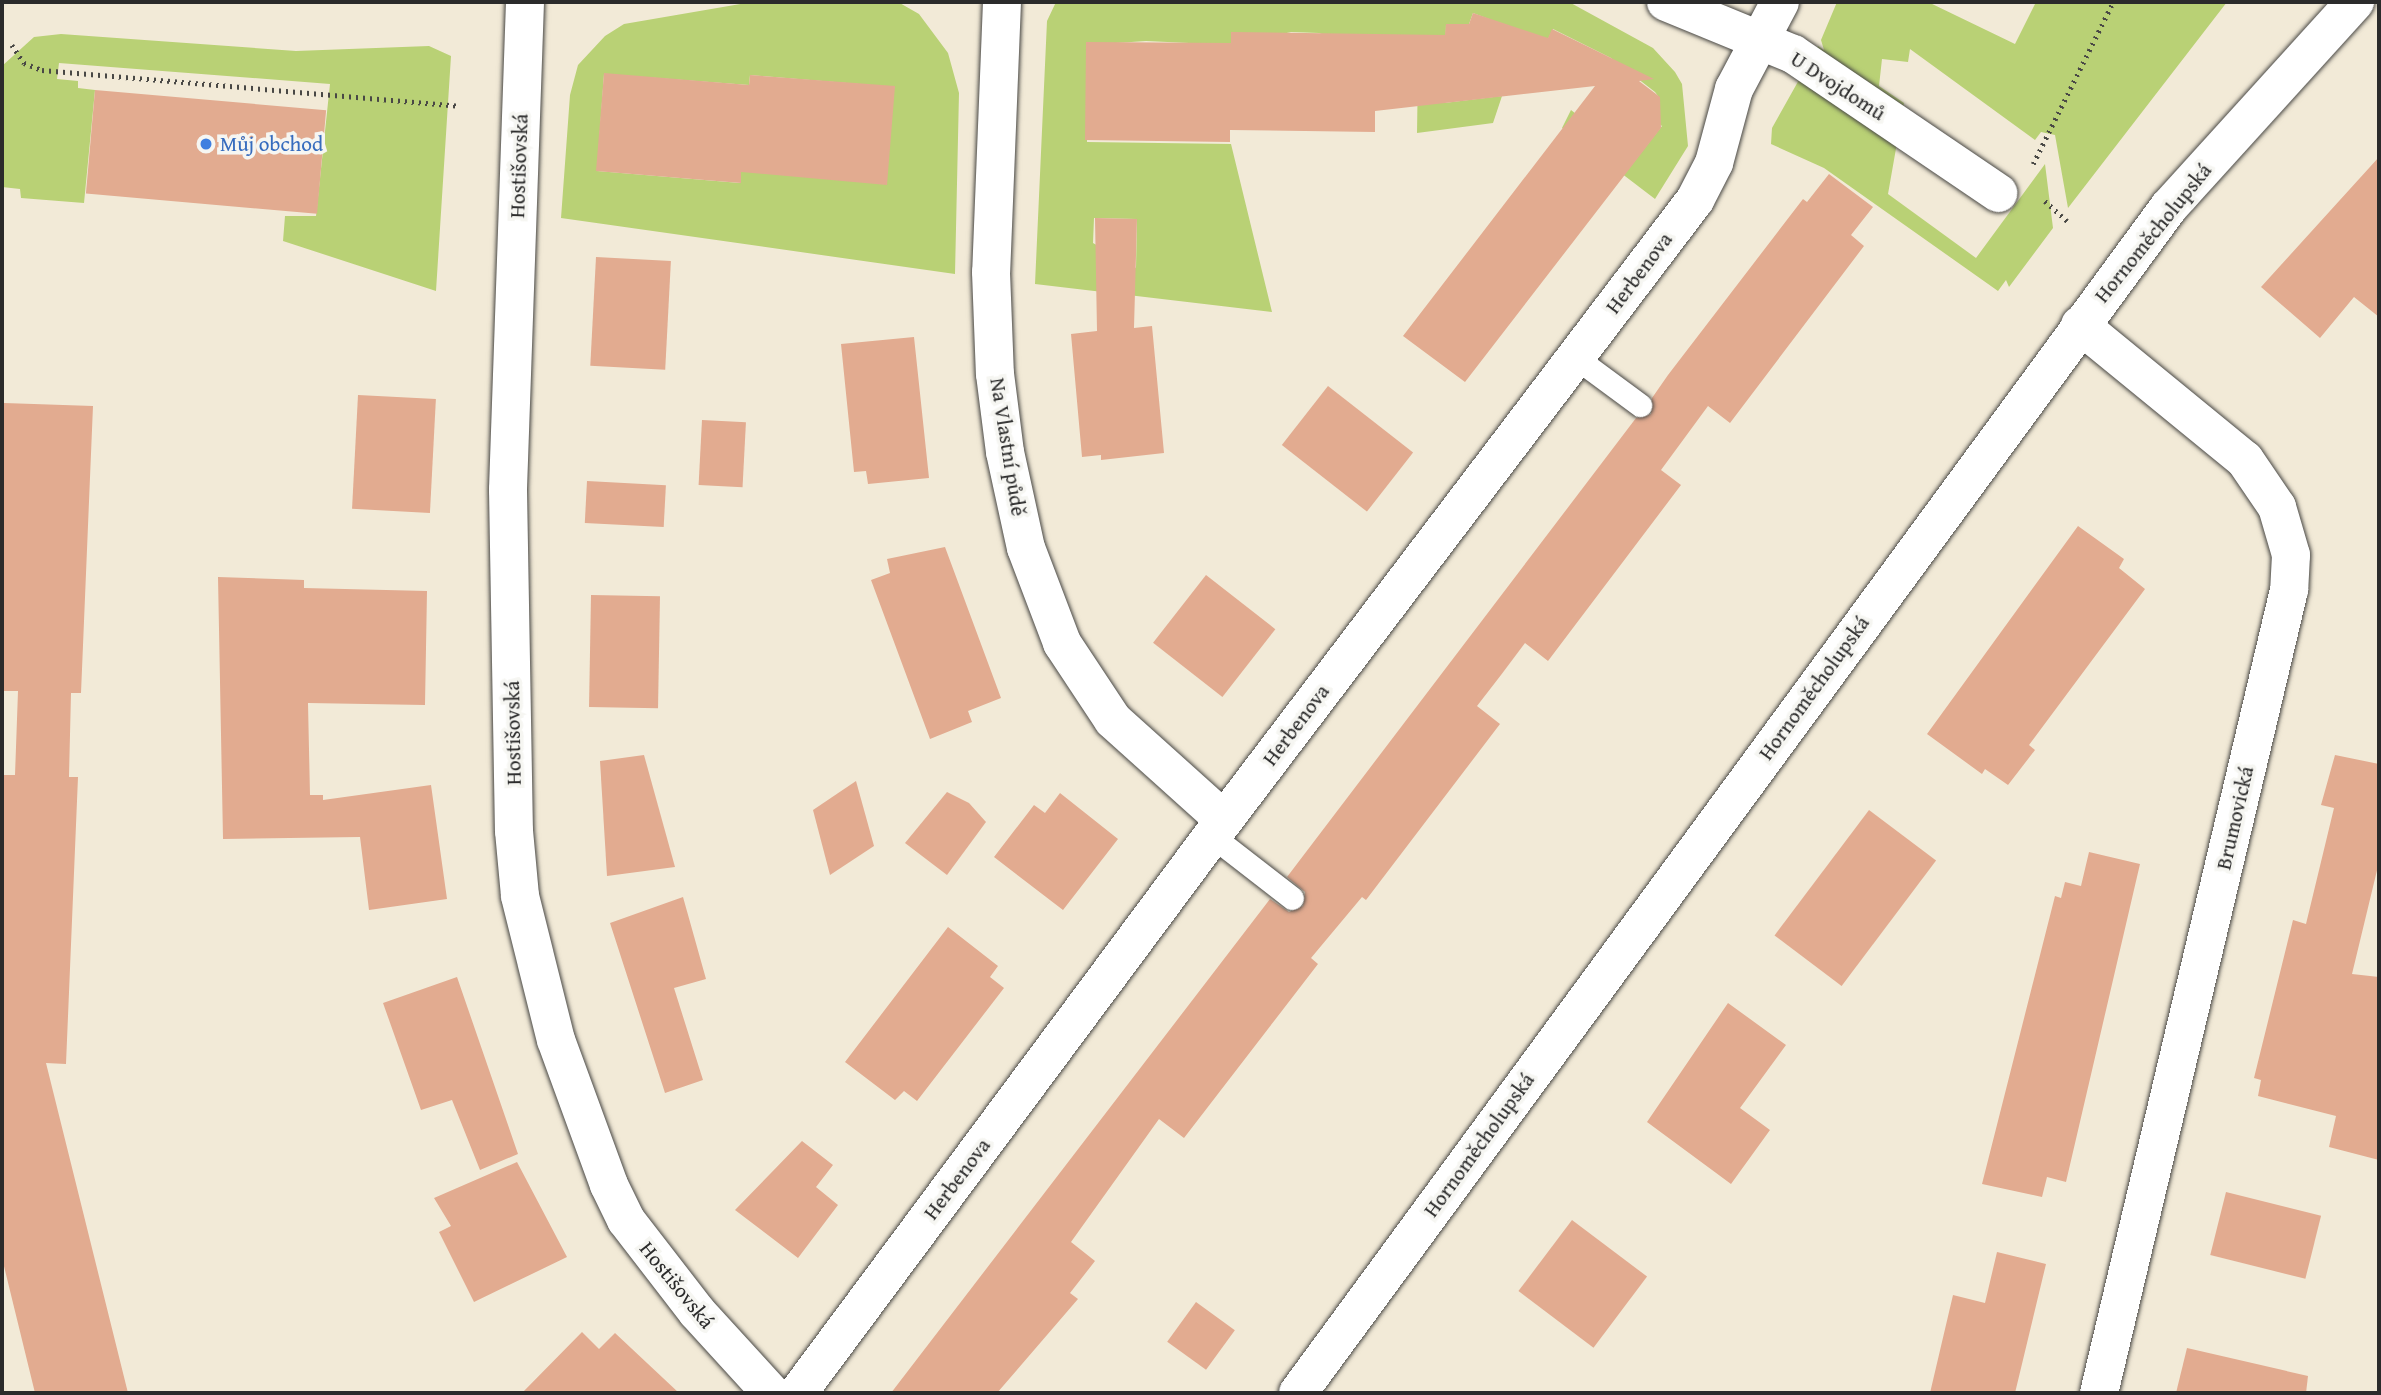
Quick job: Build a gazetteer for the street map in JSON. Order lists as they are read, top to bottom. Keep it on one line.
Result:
{"streets":{"street":["U Dvojdomů","Hostišovská","Hornoměcholupská","Herbenova","Na Vlastní půdě","Brumovická"]},"crossings":[["U Dvojdomů","Herbenova"],["Hornoměcholupská","Brumovická"],["Herbenova","Na Vlastní půdě"]],"places":["Můj obchod"]}
